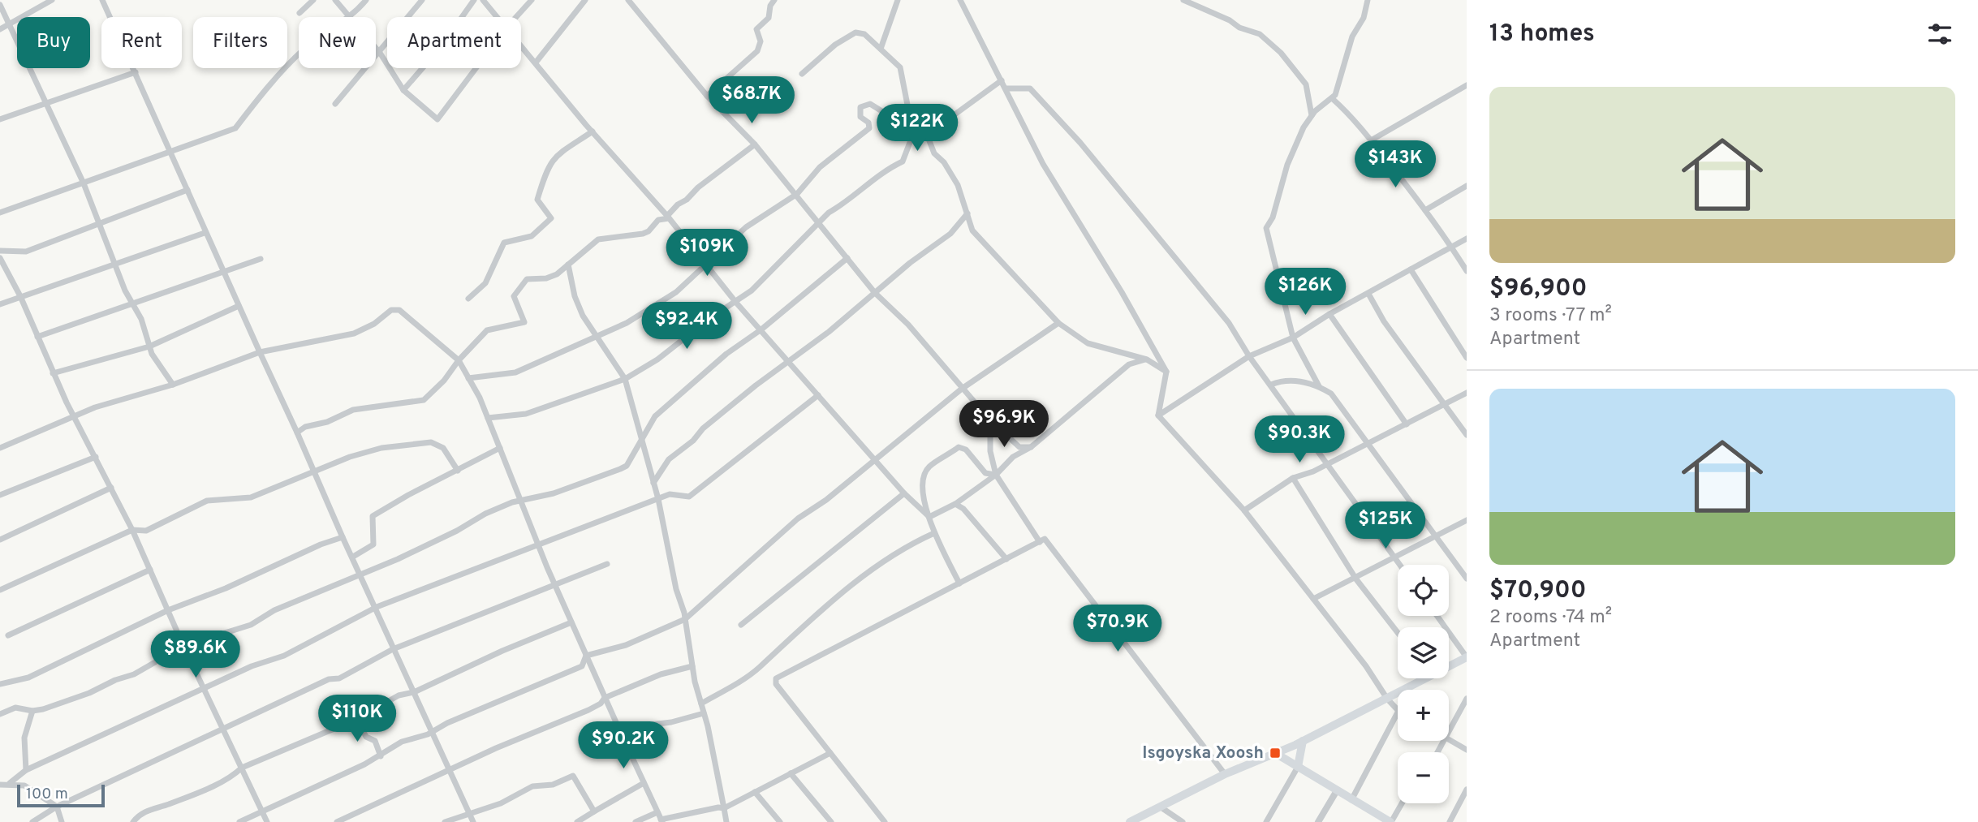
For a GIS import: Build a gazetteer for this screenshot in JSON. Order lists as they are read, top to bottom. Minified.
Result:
{"places":{"transit":["Isgoyska Xoosh"]},"scale_bar":"100 m","page":{"heading":"13 homes","chip":["Buy","Rent","Filters","New","Apartment"],"list":[{"name":"$96,900","note":"3 rooms · 77 m² · Apartment"},{"name":"$70,900","note":"2 rooms · 74 m² · Apartment"}],"price":["$68.7K","$122K","$143K","$109K","$126K","$92.4K","$96.9K","$90.3K","$125K","$70.9K","$89.6K","$110K","$90.2K"],"map_buttons":["+","−"],"scale":"100 m"}}
